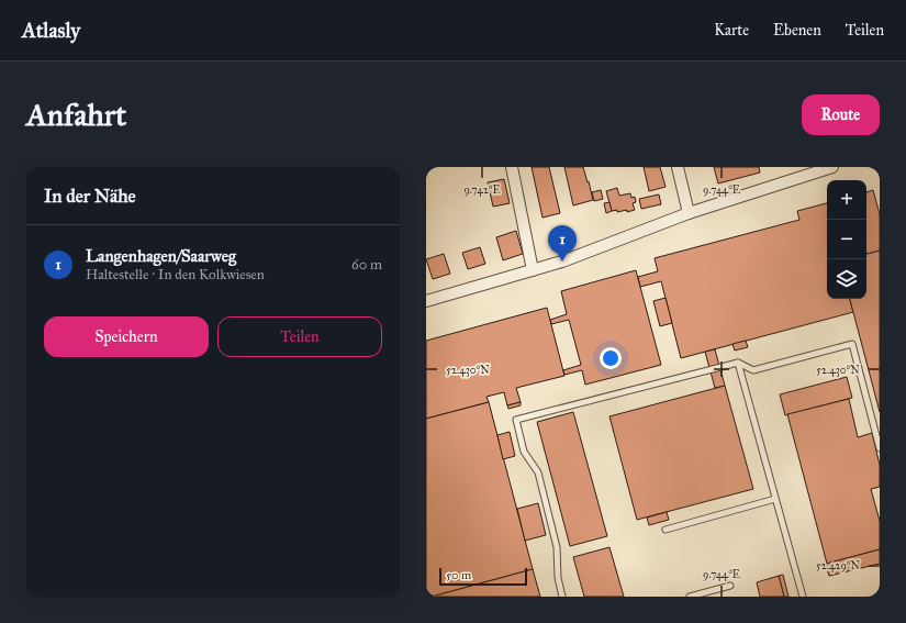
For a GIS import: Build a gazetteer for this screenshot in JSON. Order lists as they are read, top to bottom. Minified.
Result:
{"scale_bar":"50 m","page":{"header":"Atlasly","nav":["Karte","Ebenen","Teilen"],"buttons":["Route",["Speichern","Teilen"]],"title":"Anfahrt","heading":"In der Nähe","map_buttons":["+","−"],"list":[{"mark":"1","name":"Langenhagen/Saarweg","note":"Haltestelle · In den Kolkwiesen","value":"60 m"}],"pins":"1","scale":"50 m"},"coordinates":["9.742°E","9.744°E","52.430°N","52.429°N"]}
